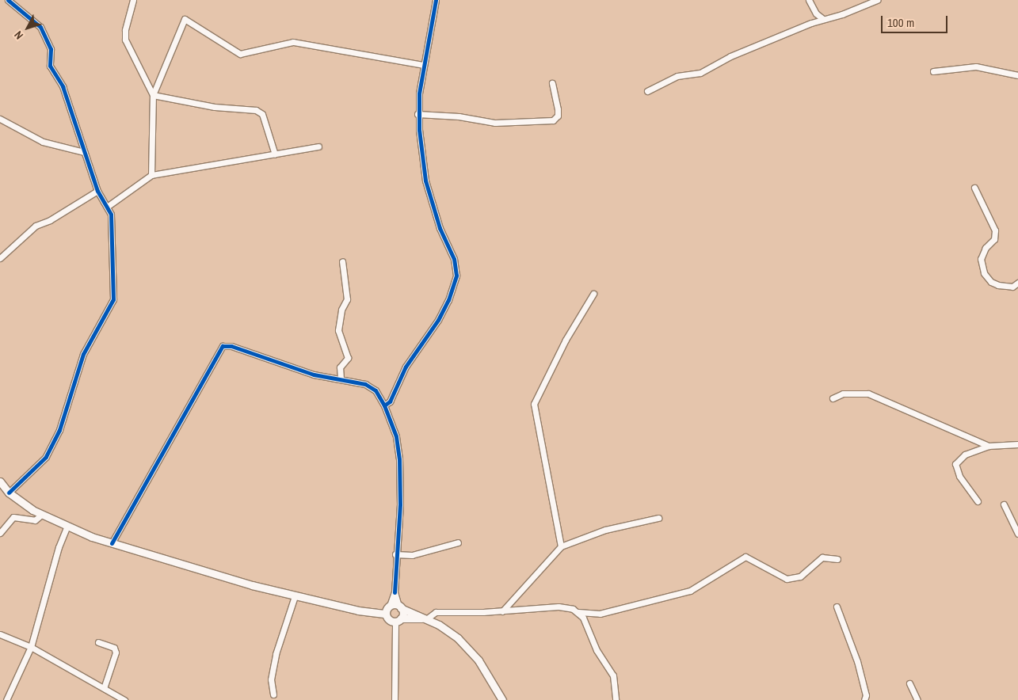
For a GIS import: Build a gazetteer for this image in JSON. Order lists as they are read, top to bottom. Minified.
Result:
{"scale_bar":"100 m","north":"bottom left"}
